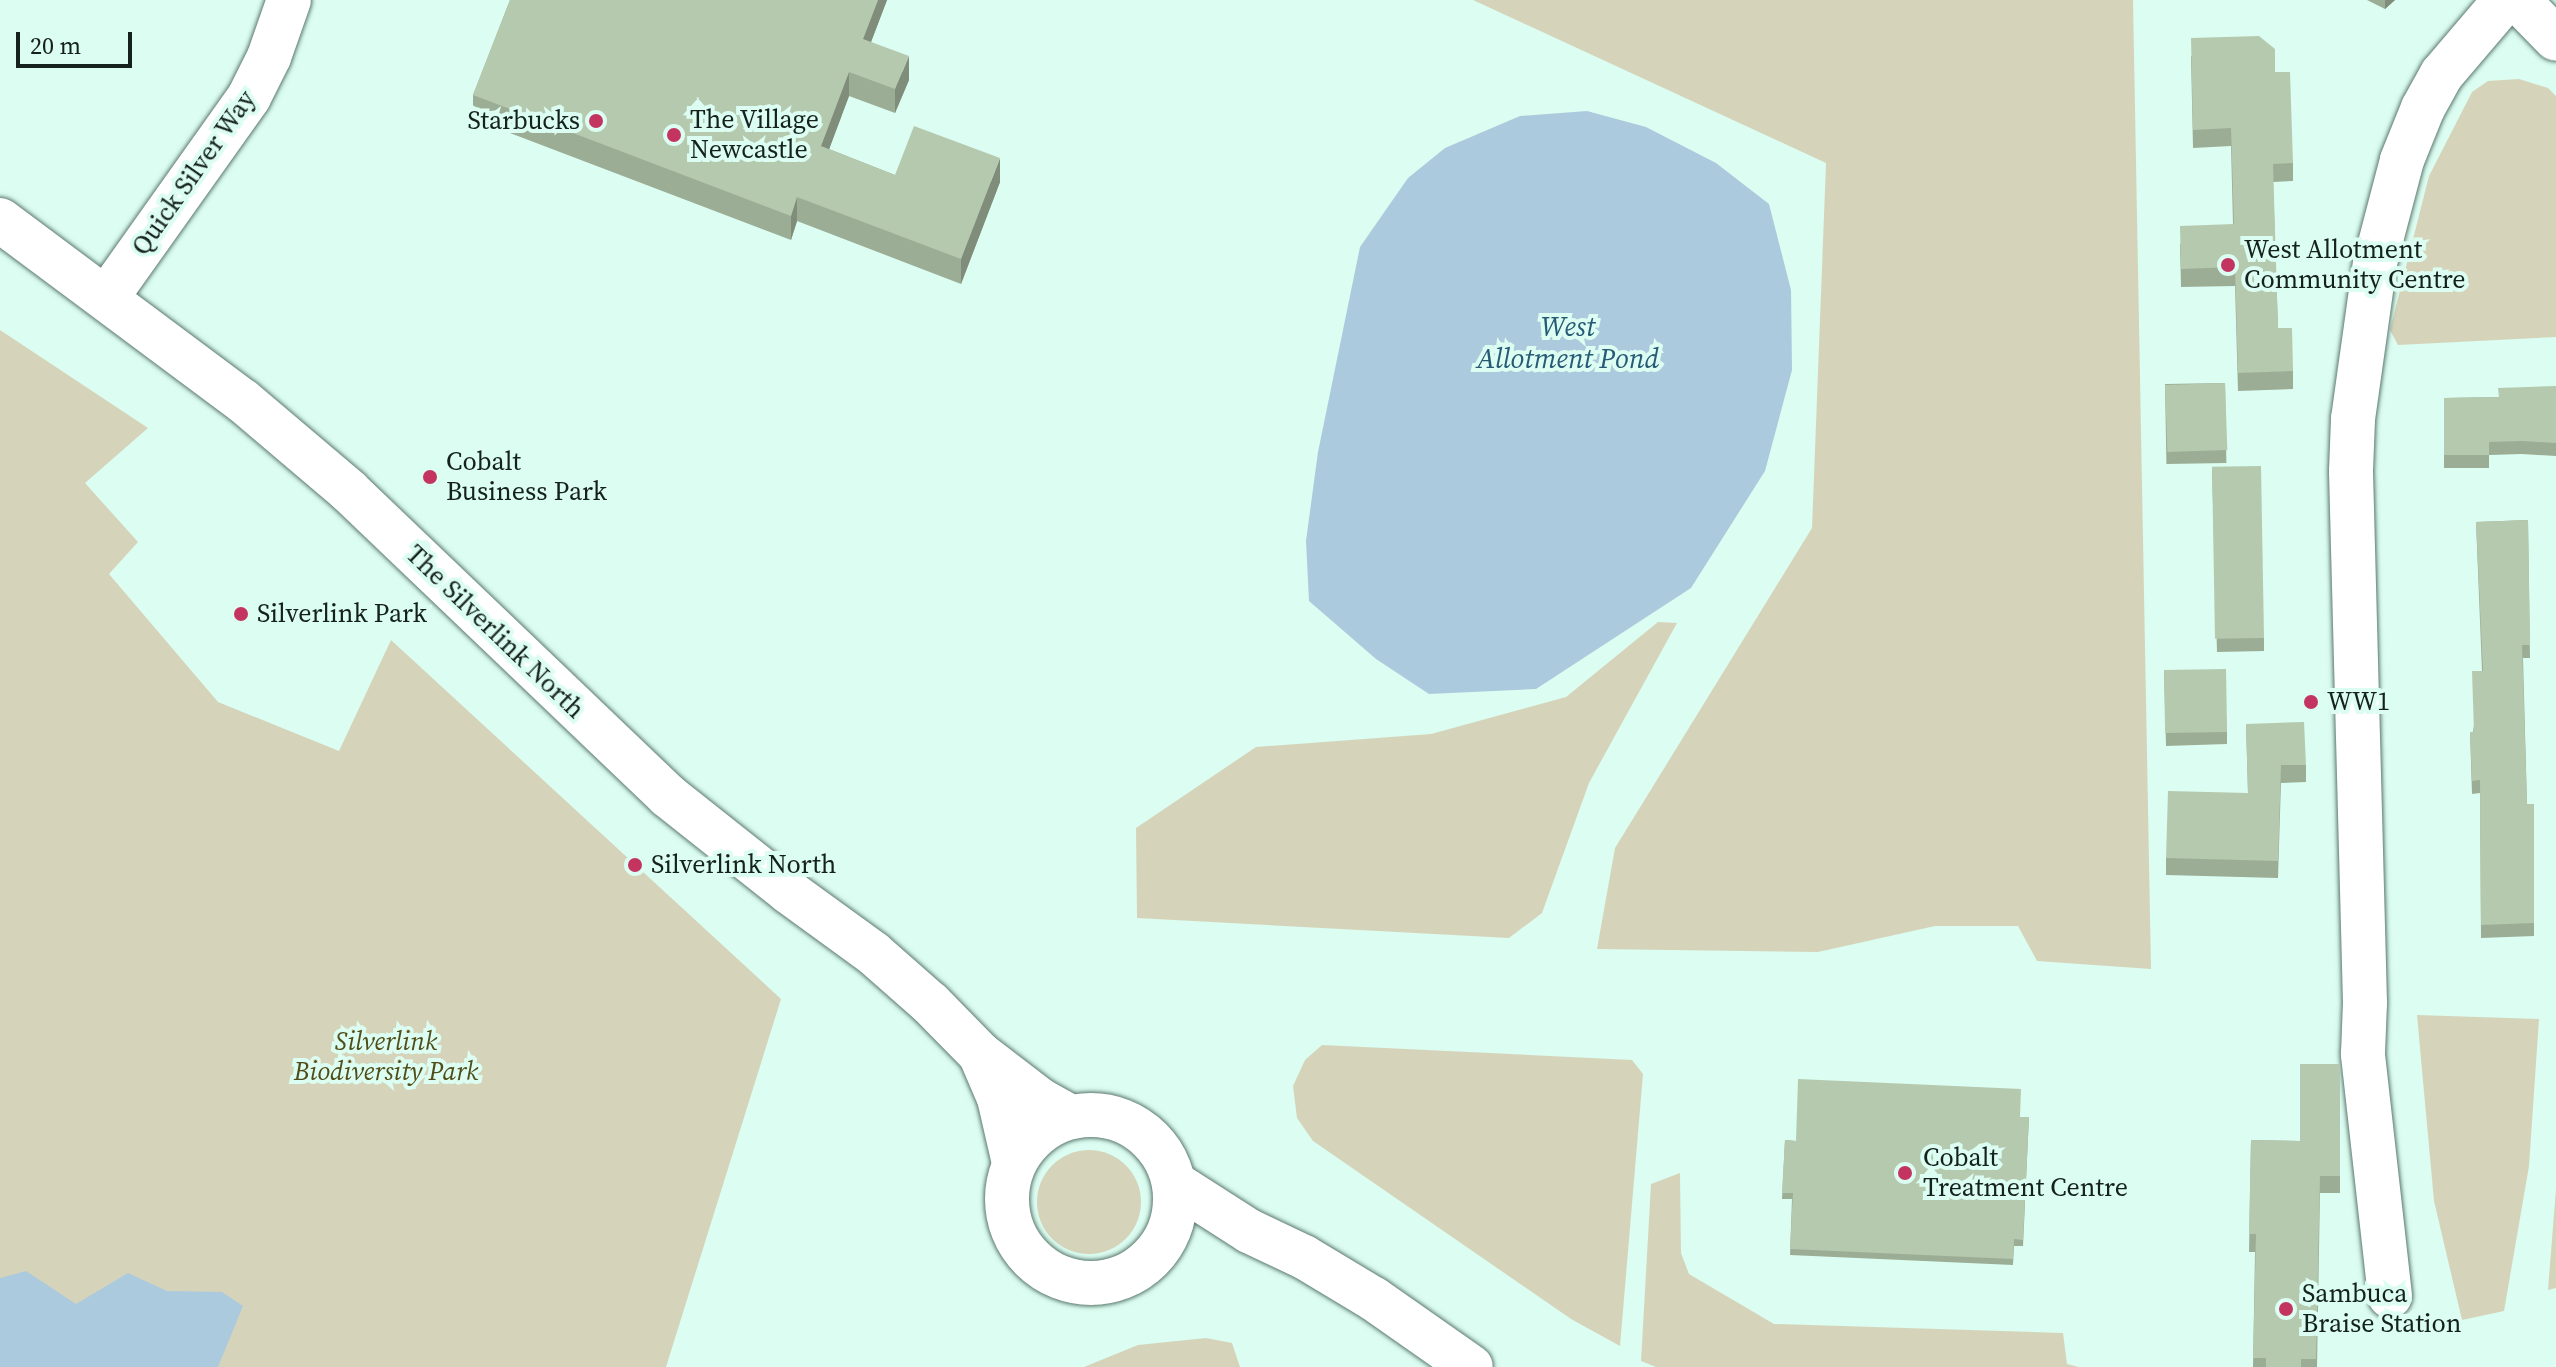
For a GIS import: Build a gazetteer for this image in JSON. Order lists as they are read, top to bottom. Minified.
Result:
{"streets":{"street":["Quick Silver Way","The Silverlink North"]},"crossings":[["Quick Silver Way","The Silverlink North"]],"water":["West Allotment Pond"],"parks":["Silverlink Biodiversity Park"],"places":["Starbucks","The Village Newcastle","West Allotment Community Centre","Cobalt Business Park","Silverlink Park","WW1","Silverlink North","Cobalt Treatment Centre","Sambuca Braise Station"],"scale_bar":"20 m"}
